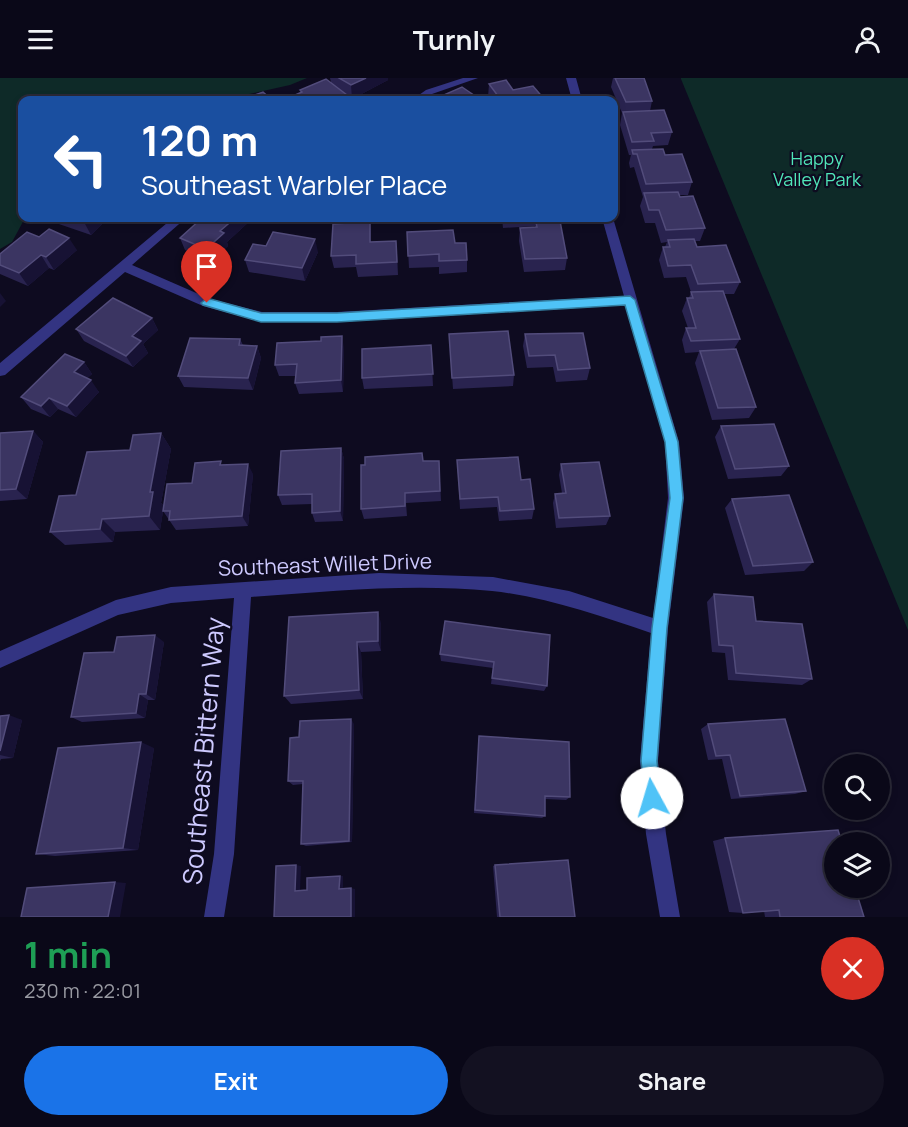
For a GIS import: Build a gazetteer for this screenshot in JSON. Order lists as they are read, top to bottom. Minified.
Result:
{"streets":{"street":["Southeast Willet Drive","Southeast Bittern Way"]},"crossings":[["Southeast Willet Drive","Southeast Bittern Way"]],"parks":["Happy Valley Park"],"page":{"header":"Turnly","turn":["120 m","Southeast Warbler Place"],"heading":["1 min","230 m · 22:01"],"buttons":["Exit","Share"]}}
